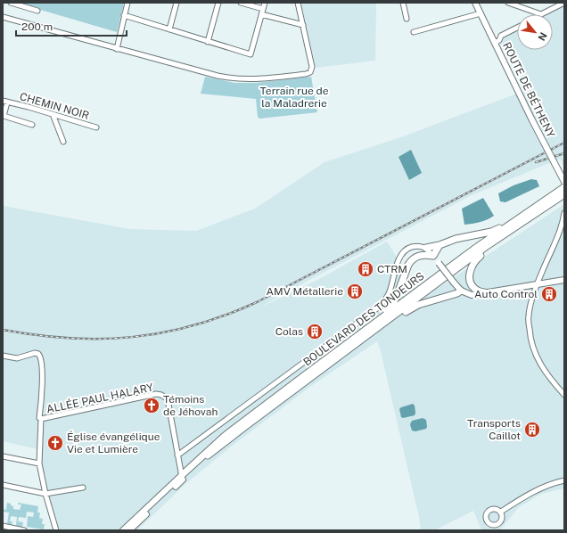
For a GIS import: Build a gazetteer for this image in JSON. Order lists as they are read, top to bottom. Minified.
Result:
{"streets":{"highway":["BOULEVARD DES TONDEURS"],"main road":["ROUTE DE BÉTHENY"],"street":["CHEMIN NOIR","ALLÉE PAUL HALARY"]},"crossings":[["BOULEVARD DES TONDEURS","ALLÉE PAUL HALARY"]],"parks":["Terrain rue de la Maladrerie"],"places":{"building":["CTRM","AMV Métallerie","Auto Control","Colas","Transports Caillot"],"church":["Témoins de Jéhovah","Église évangélique Vie et Lumière"]},"scale_bar":"200 m","north":"bottom right"}
